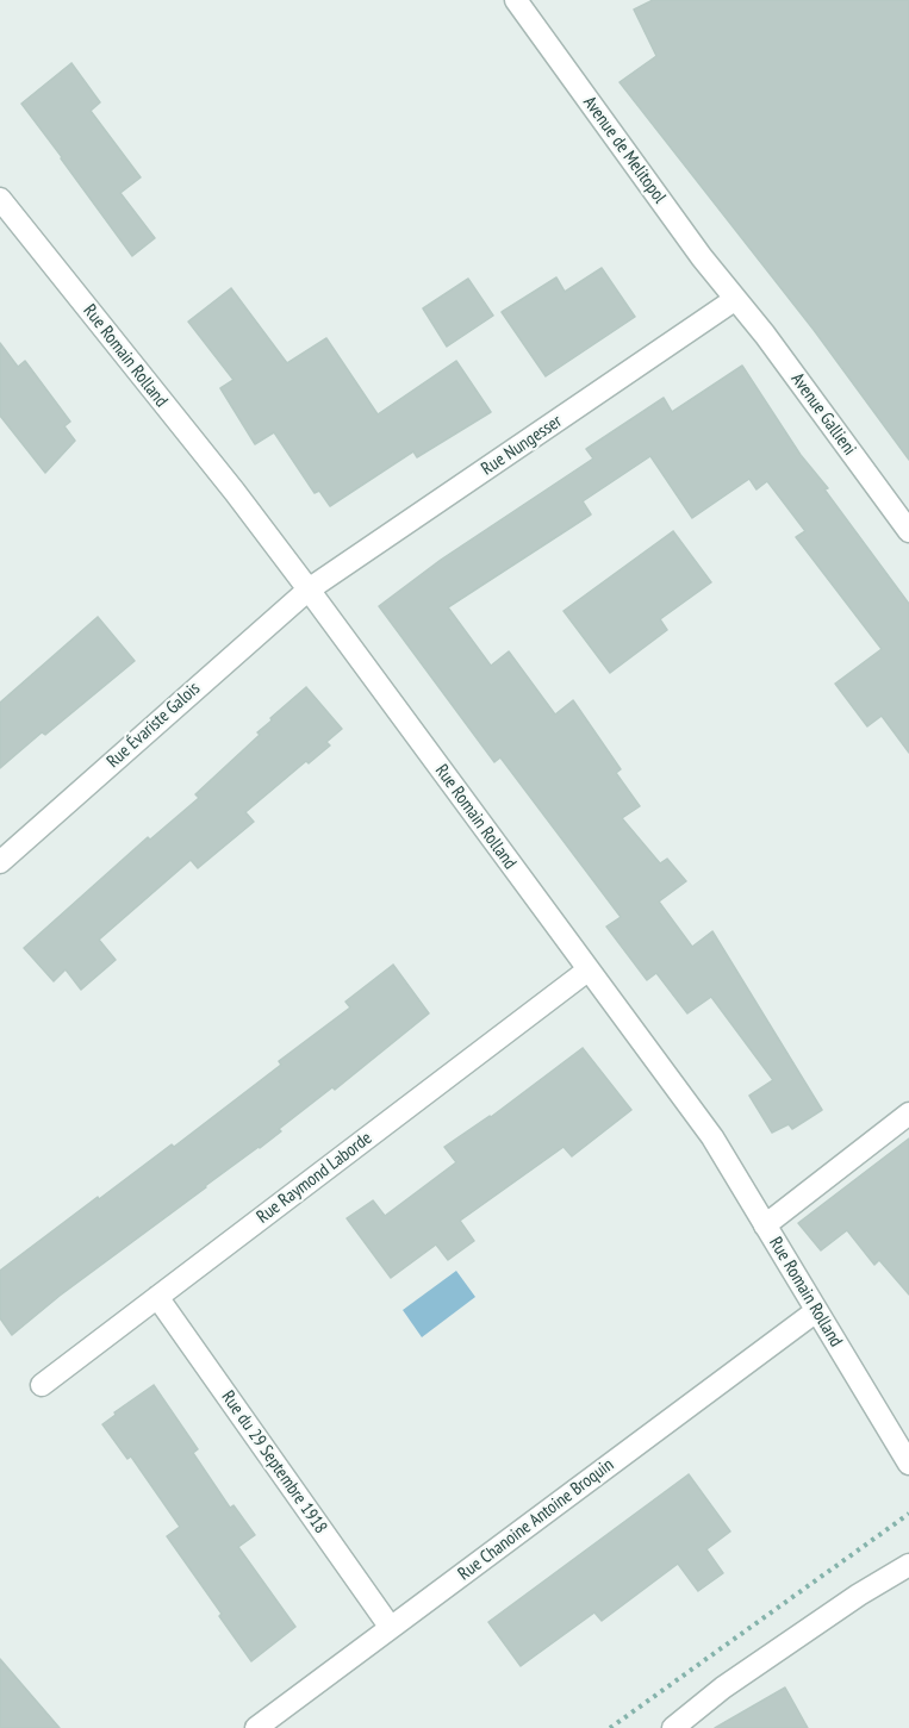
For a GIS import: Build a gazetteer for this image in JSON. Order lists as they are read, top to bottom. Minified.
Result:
{"streets":{"street":["Avenue de Melitopol","Rue Romain Rolland","Avenue Gallieni","Rue Nungesser","Rue Évariste Galois","Rue Raymond Laborde","Rue du 29 Septembre 1918","Rue Chanoine Antoine Broquin"]},"crossings":[["Avenue de Melitopol","Avenue Gallieni"],["Avenue de Melitopol","Rue Nungesser"],["Rue Romain Rolland","Rue Nungesser"],["Rue Romain Rolland","Rue Évariste Galois"],["Rue Romain Rolland","Rue Raymond Laborde"],["Rue Romain Rolland","Rue Chanoine Antoine Broquin"],["Avenue Gallieni","Rue Nungesser"],["Rue Nungesser","Rue Évariste Galois"],["Rue Raymond Laborde","Rue du 29 Septembre 1918"],["Rue du 29 Septembre 1918","Rue Chanoine Antoine Broquin"]]}
